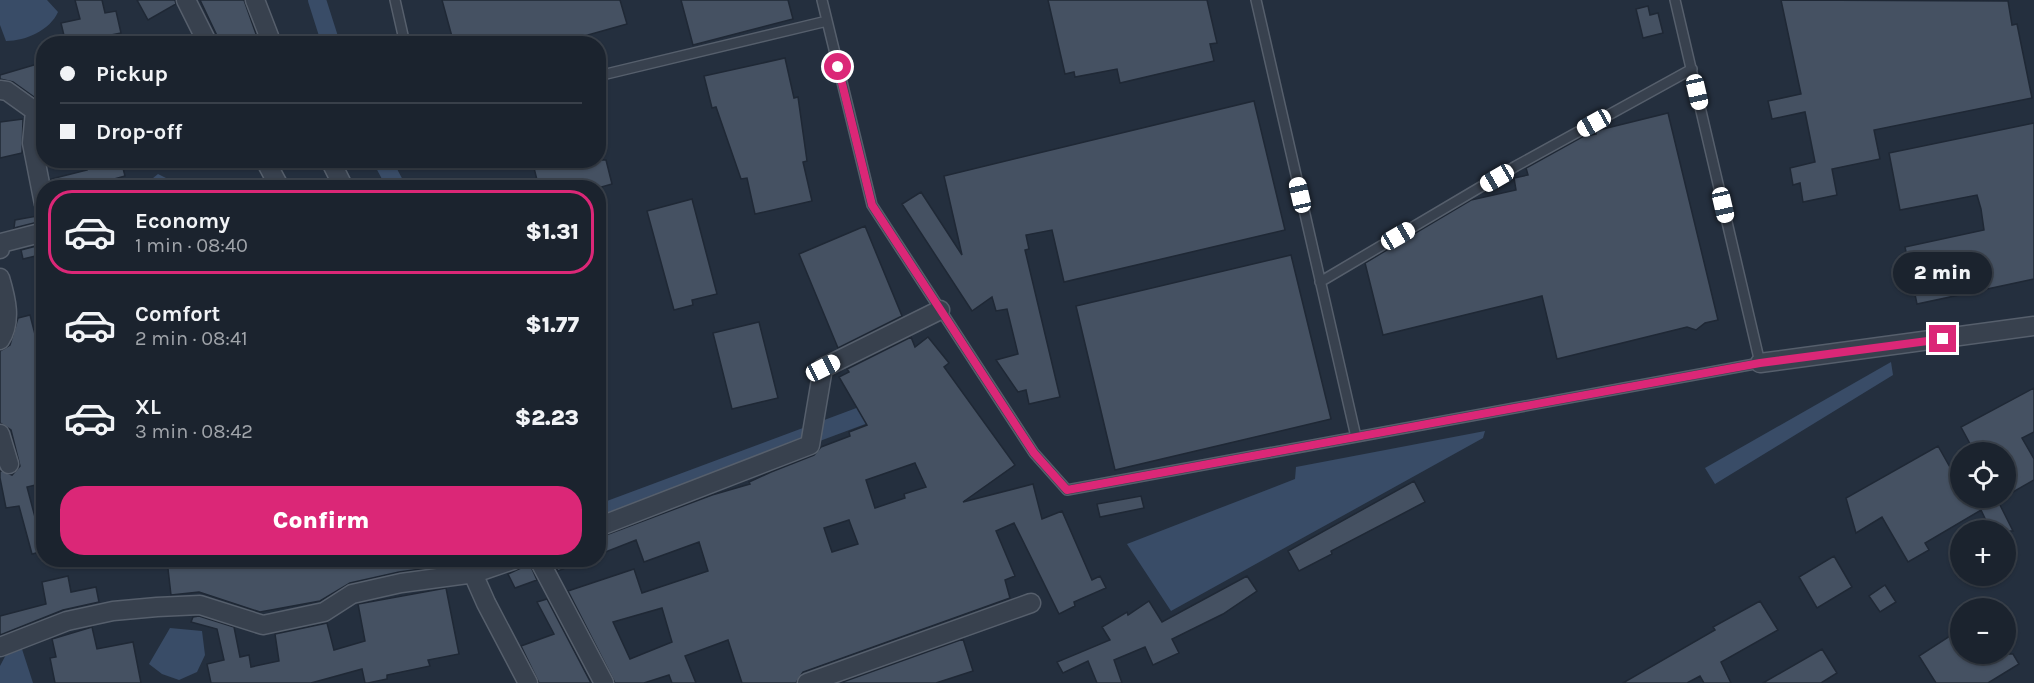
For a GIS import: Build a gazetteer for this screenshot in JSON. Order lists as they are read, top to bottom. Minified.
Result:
{"page":{"banner":["Pickup","Drop-off"],"list":[{"name":"Economy","note":"1 min · 08:40","value":"$1.31"},{"name":"Comfort","note":"2 min · 08:41","value":"$1.77"},{"name":"XL","note":"3 min · 08:42","value":"$2.23"}],"bubble":"2 min","map_buttons":["+","−"],"buttons":"Confirm"}}
